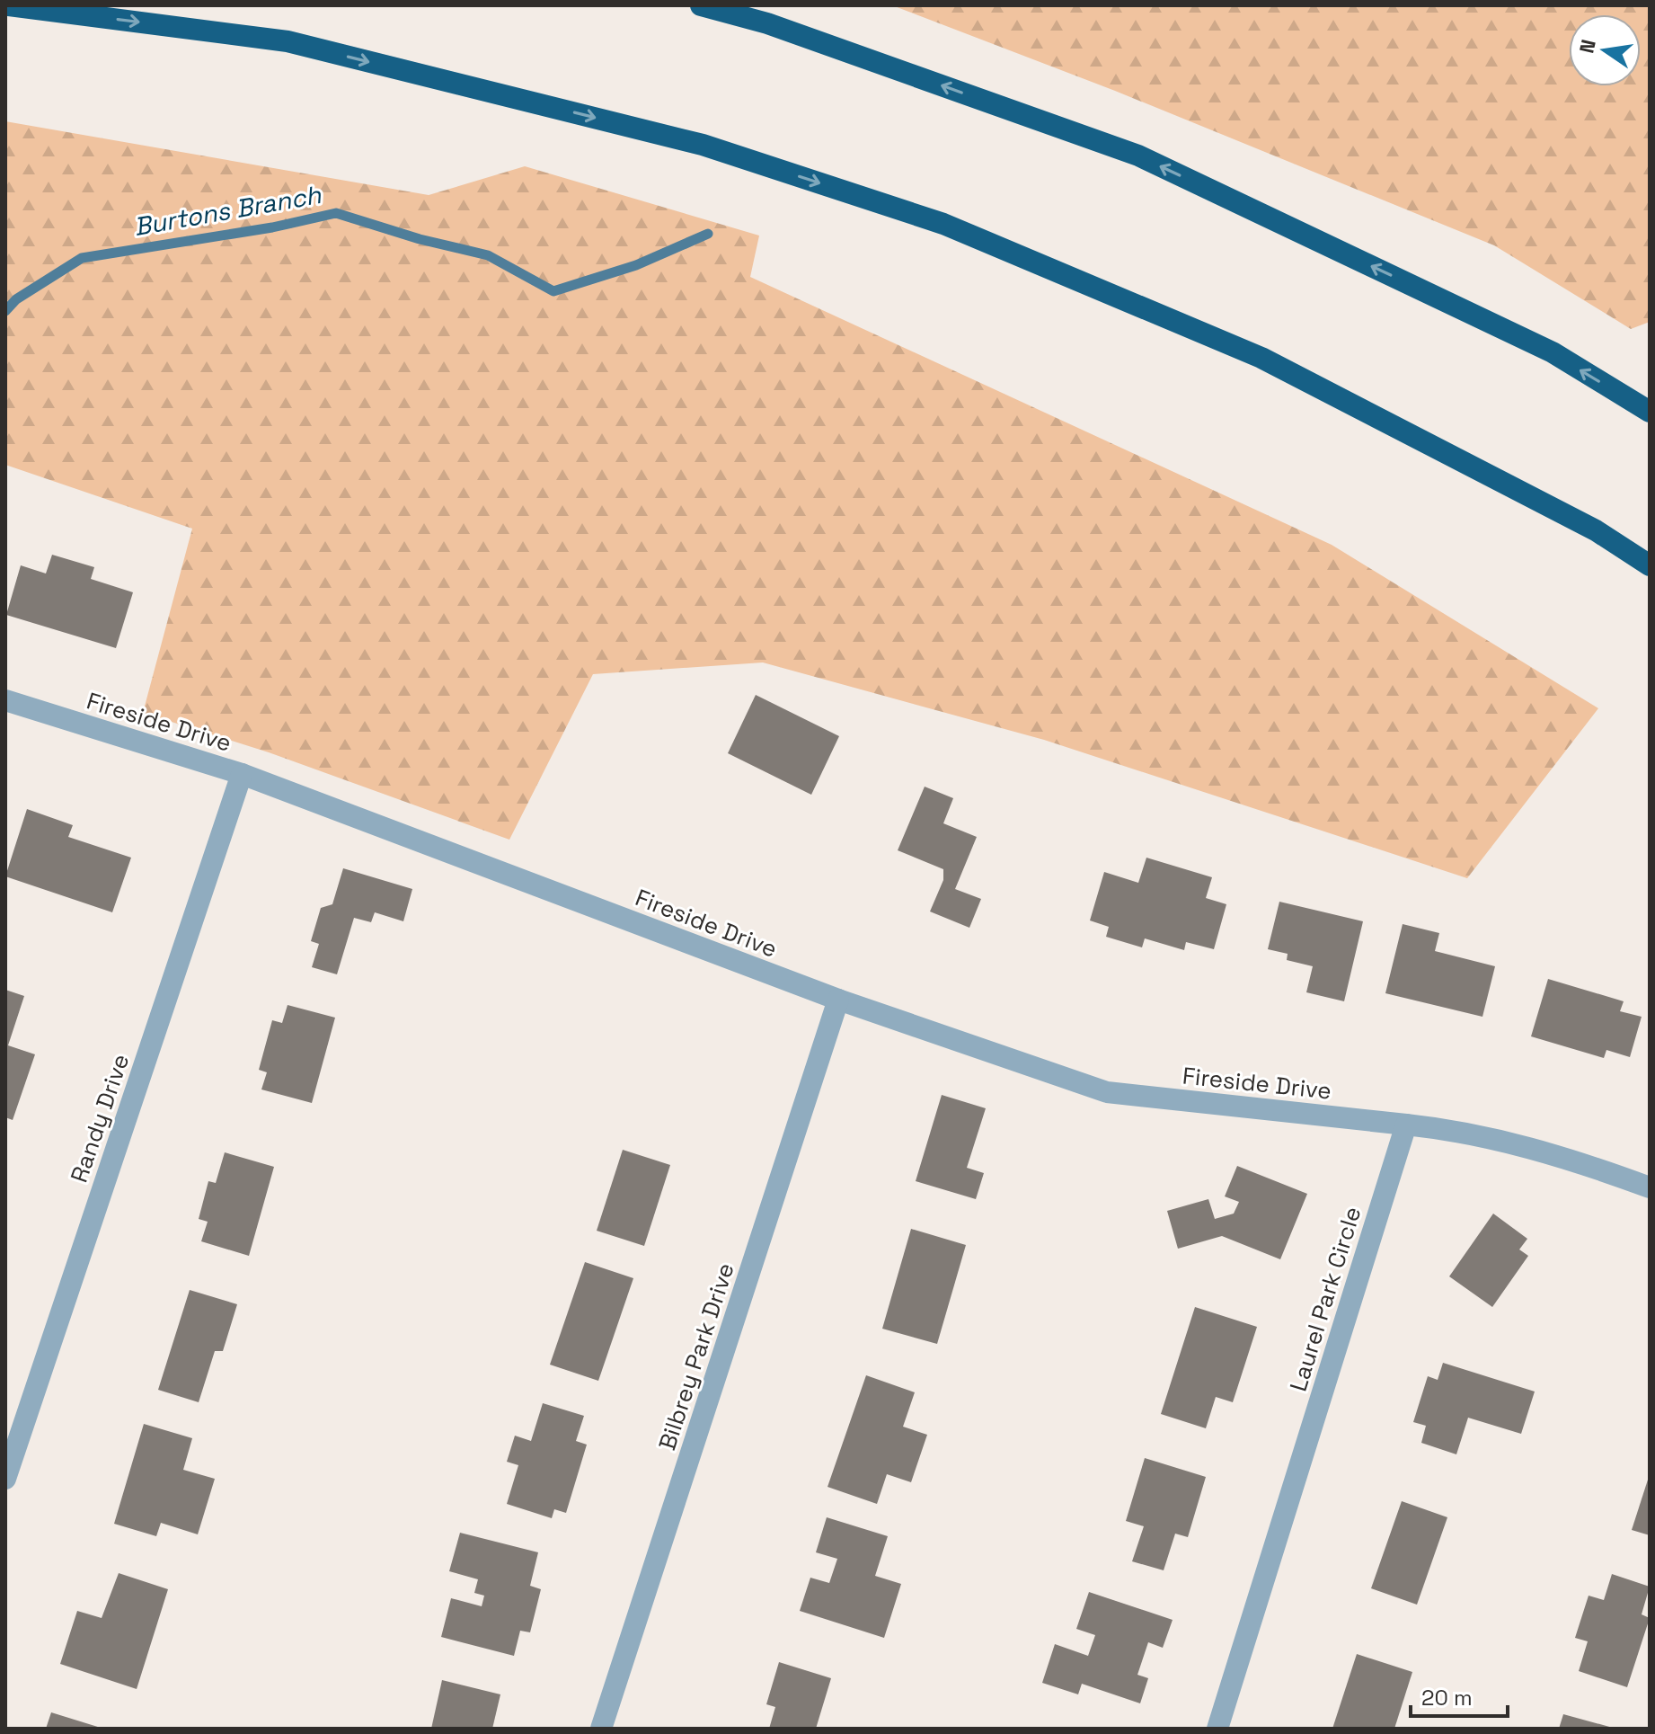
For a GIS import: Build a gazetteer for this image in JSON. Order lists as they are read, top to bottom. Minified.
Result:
{"streets":{"street":["Fireside Drive","Randy Drive","Laurel Park Circle","Bilbrey Park Drive"]},"crossings":[["Fireside Drive","Randy Drive"],["Fireside Drive","Laurel Park Circle"],["Fireside Drive","Bilbrey Park Drive"]],"water":["Burtons Branch"],"scale_bar":"20 m","north":"left"}
